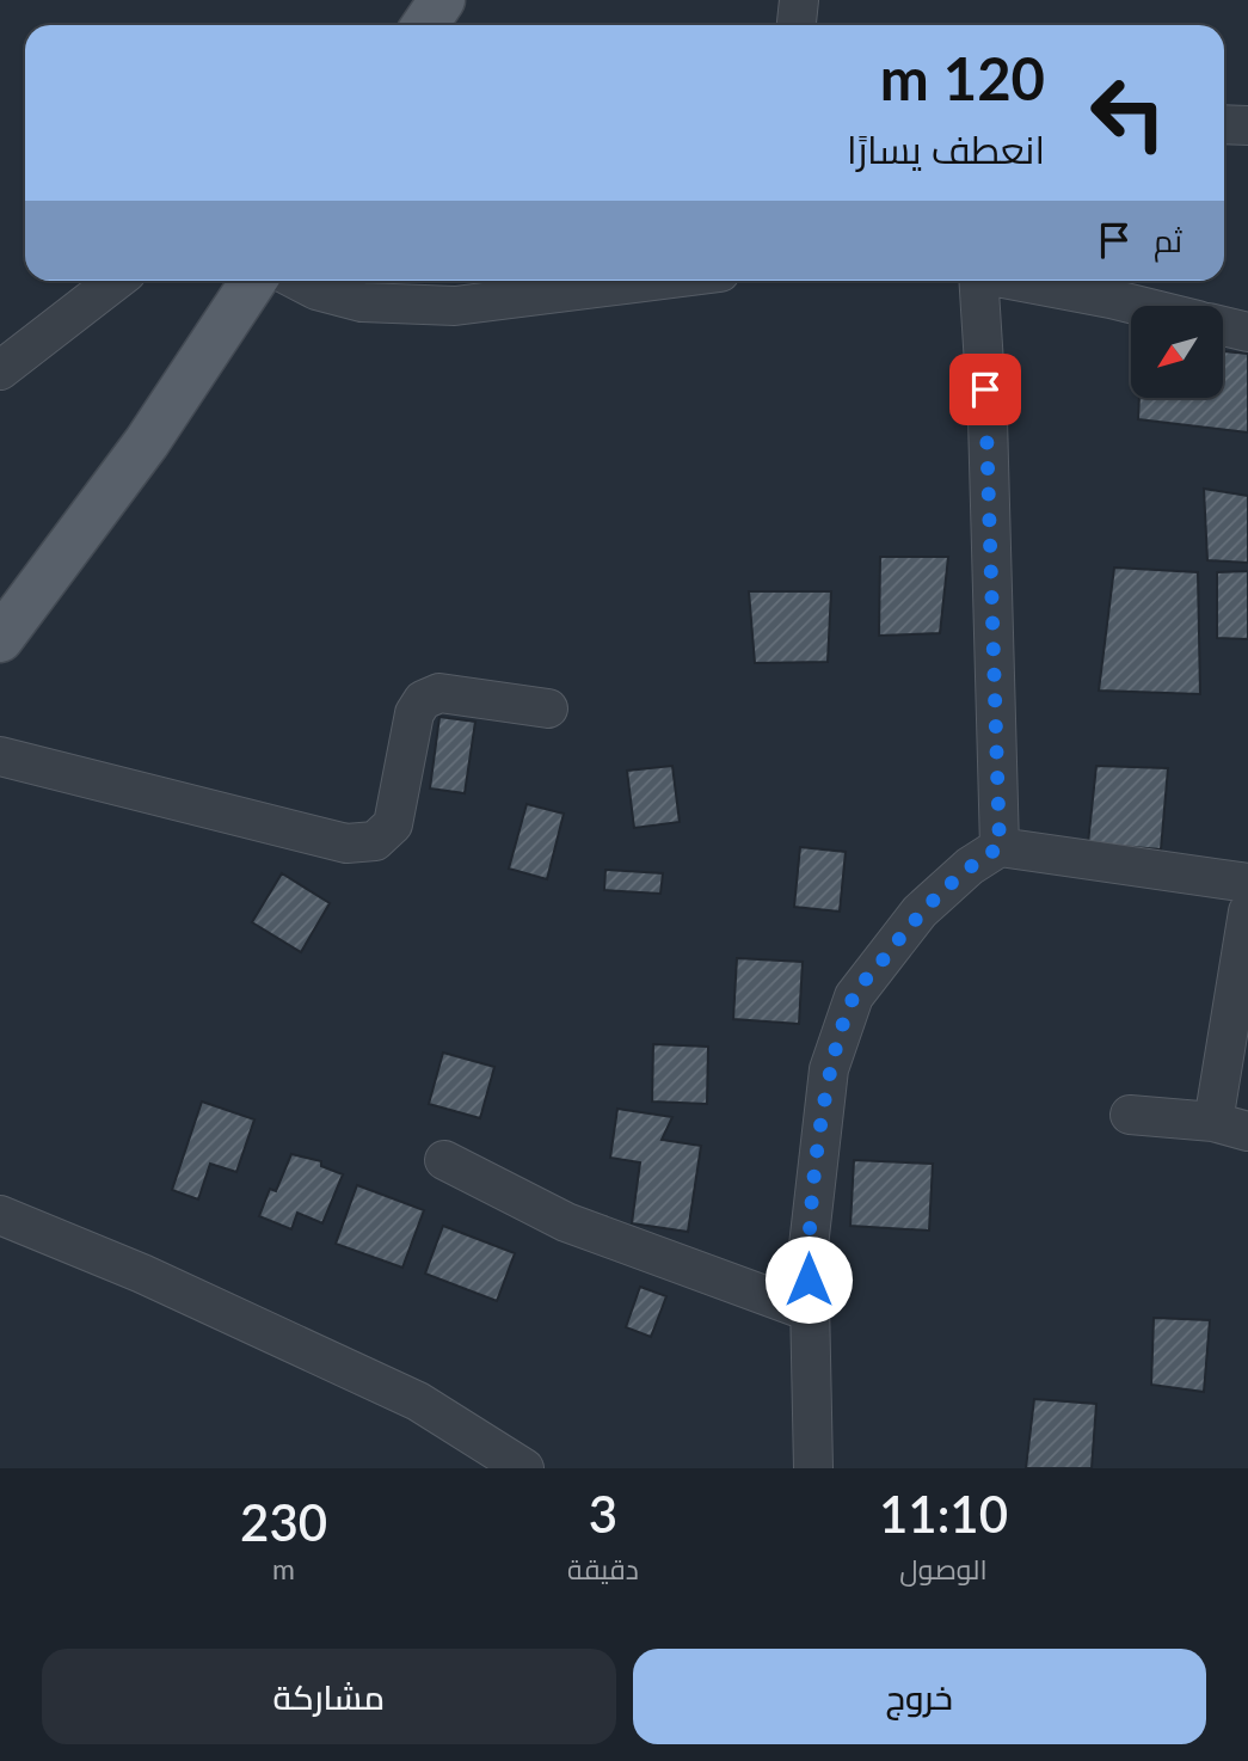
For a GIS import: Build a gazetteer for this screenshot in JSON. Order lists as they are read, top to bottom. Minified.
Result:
{"north":"bottom left","page":{"turn":["120 m","انعطف يسارًا"],"then":"ثم","eta":["11:10","الوصول","3","دقيقة","230","m"],"buttons":["خروج","مشاركة"]}}
